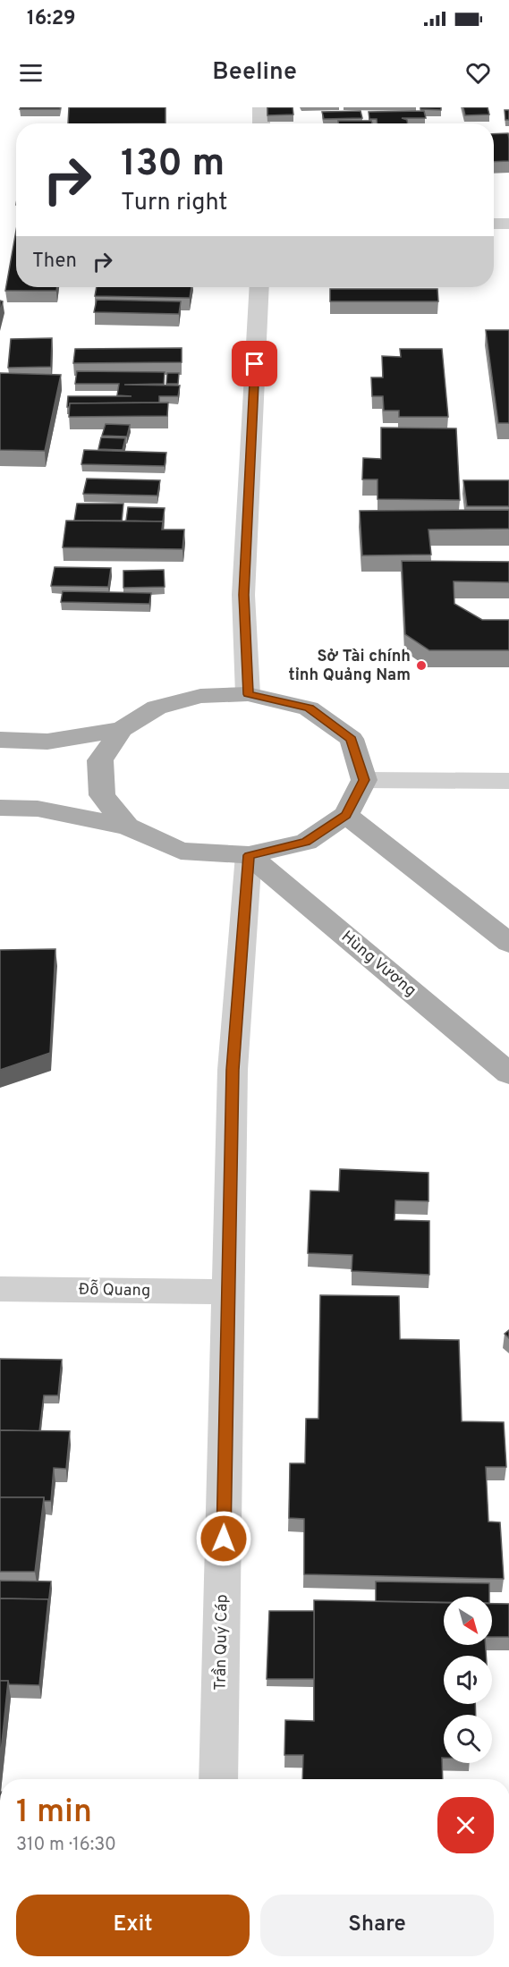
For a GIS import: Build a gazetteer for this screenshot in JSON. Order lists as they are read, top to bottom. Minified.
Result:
{"streets":{"main road":["Hùng Vương"],"street":["Đỗ Quang","Trần Quý Cáp"]},"crossings":[["Hùng Vương","Trần Quý Cáp"],["Đỗ Quang","Trần Quý Cáp"]],"places":["Sở Tài chính tỉnh Quảng Nam"],"north":"bottom right","page":{"status":"16:29","header":"Beeline","turn":["130 m","Turn right"],"then":"Then","heading":["1 min","310 m · 16:30"],"buttons":["Exit","Share"]}}
